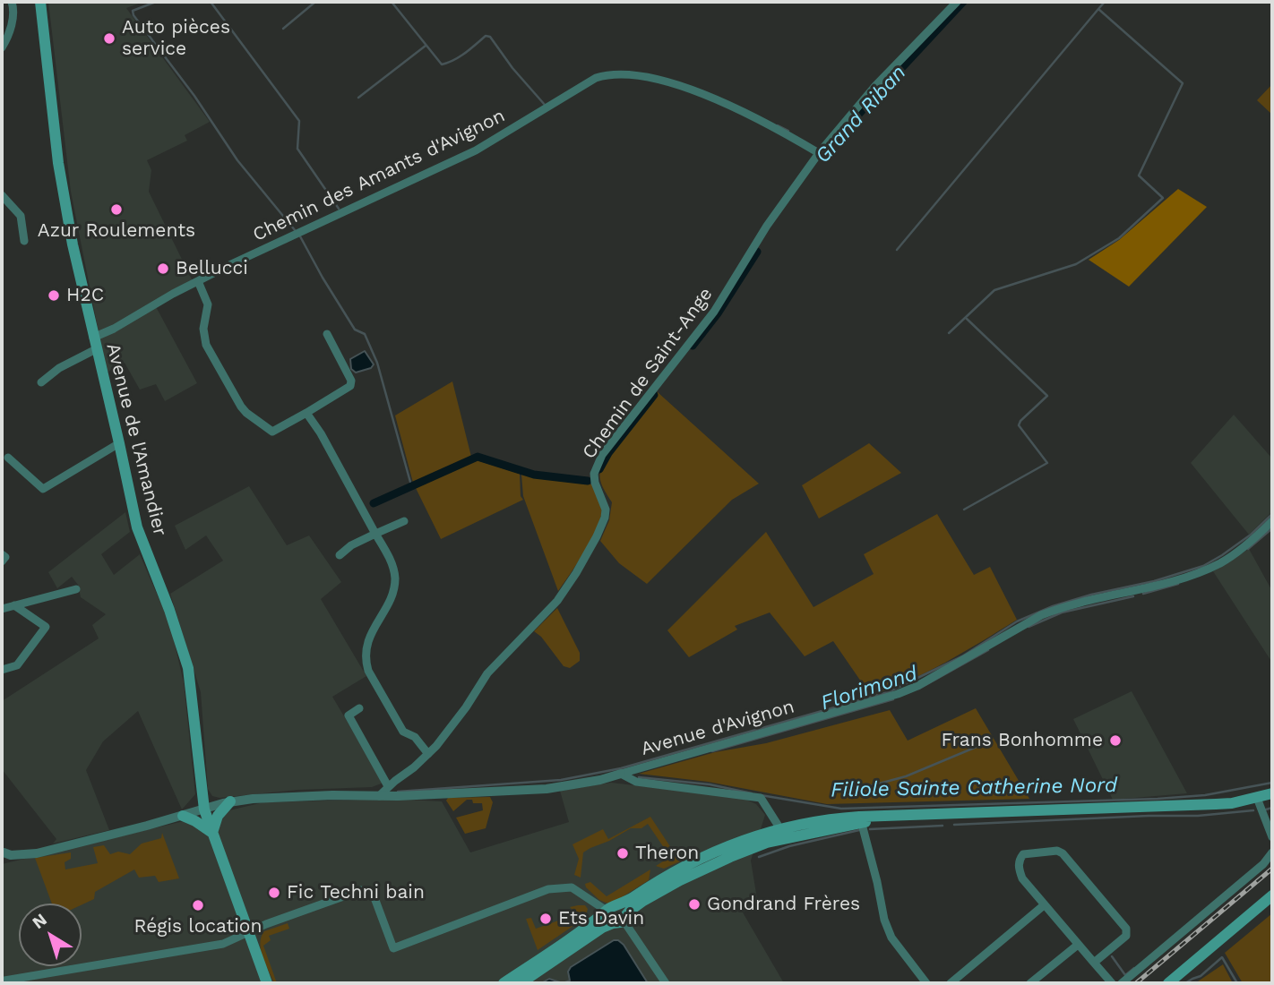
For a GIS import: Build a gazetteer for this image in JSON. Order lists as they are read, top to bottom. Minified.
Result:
{"streets":{"main road":["Avenue de l'Amandier"],"street":["Chemin des Amants d'Avignon","Chemin de Saint-Ange","Avenue d'Avignon"]},"crossings":[["Chemin des Amants d'Avignon","Chemin de Saint-Ange"],["Chemin des Amants d'Avignon","Avenue de l'Amandier"],["Chemin de Saint-Ange","Avenue d'Avignon"],["Avenue de l'Amandier","Avenue d'Avignon"]],"water":["Grand Riban","Florimond","Filiole Sainte Catherine Nord"],"places":["Auto pièces service","Azur Roulements","Bellucci","H2C","Frans Bonhomme","Theron","Fic Techni bain","Gondrand Frères","Régis location","Ets Davin"],"north":"top left"}
